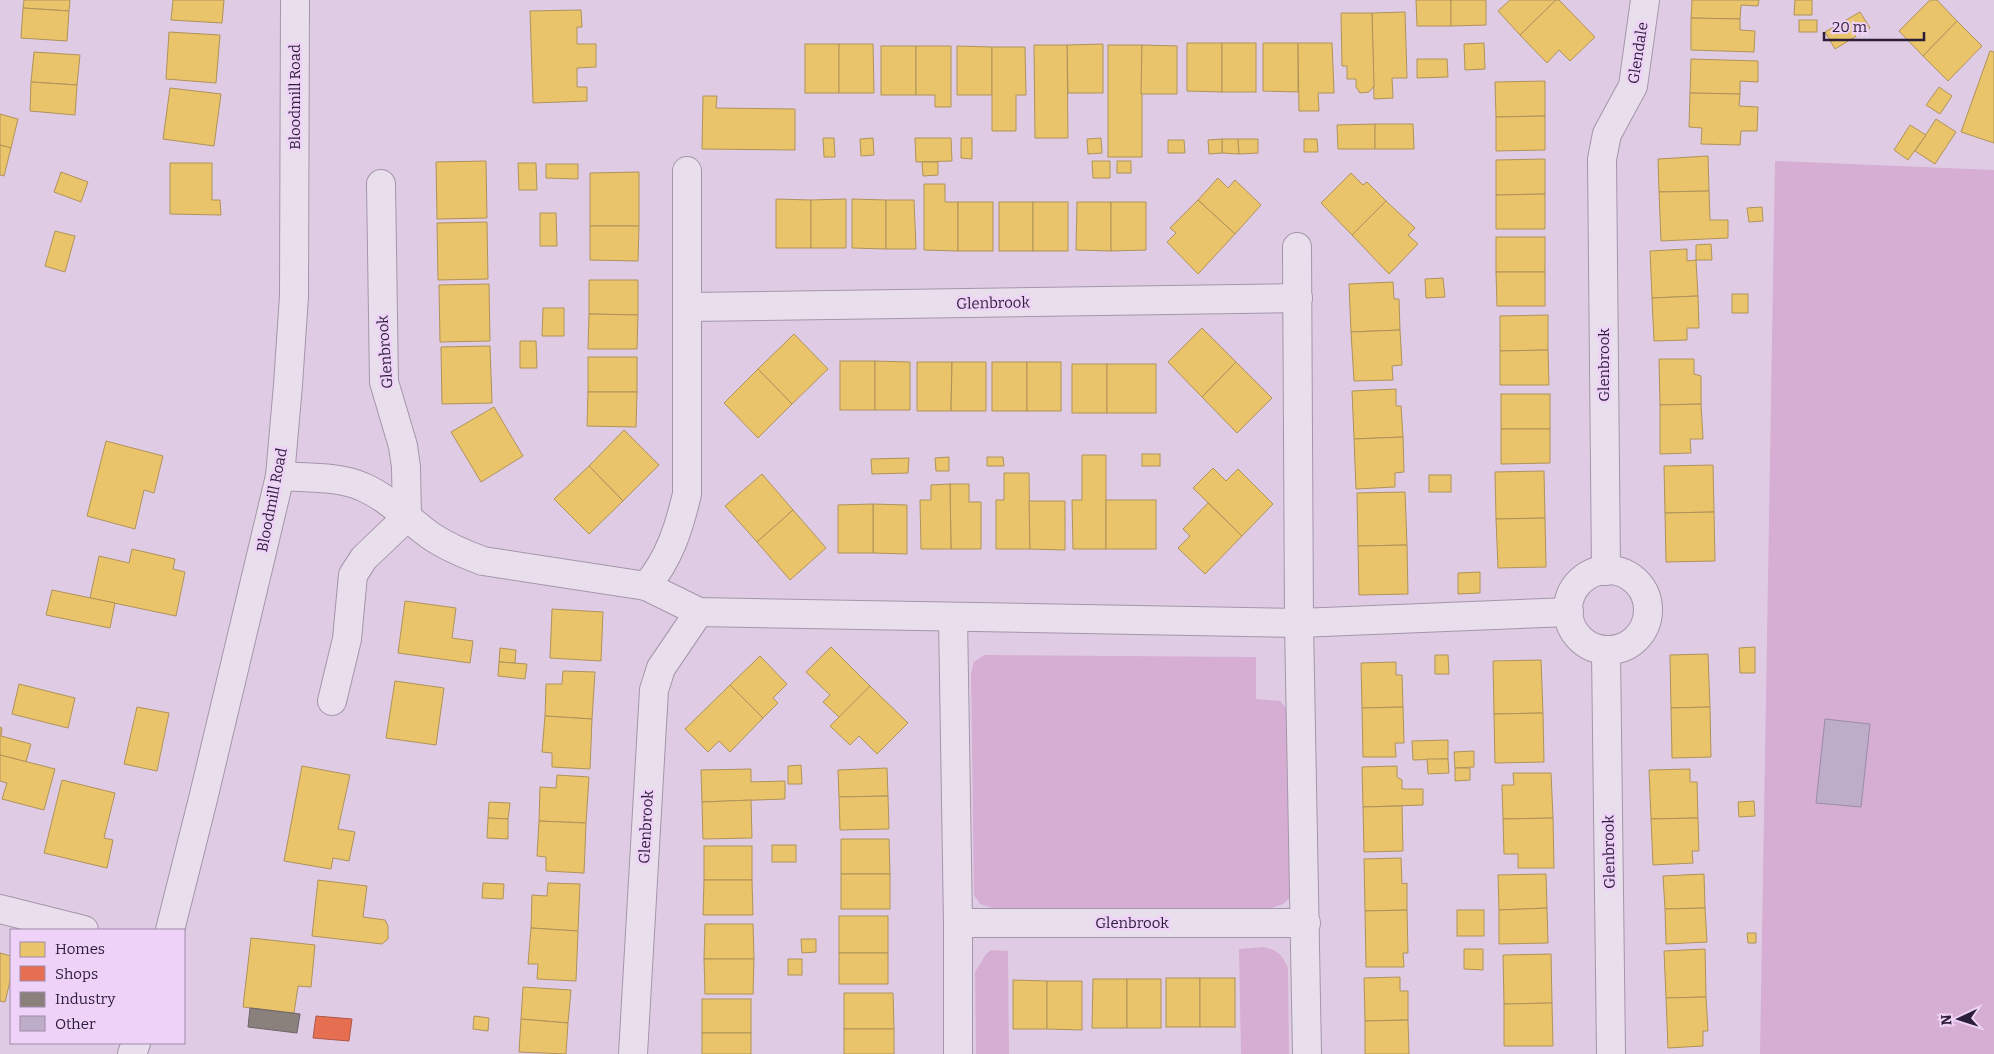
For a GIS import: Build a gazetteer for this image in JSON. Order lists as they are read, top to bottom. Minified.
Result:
{"streets":{"street":["Glendale","Bloodmill Road","Glenbrook"]},"crossings":[["Glendale","Glenbrook"]],"legend":["Homes","Shops","Industry","Other"],"scale_bar":"20 m","north":"left"}
